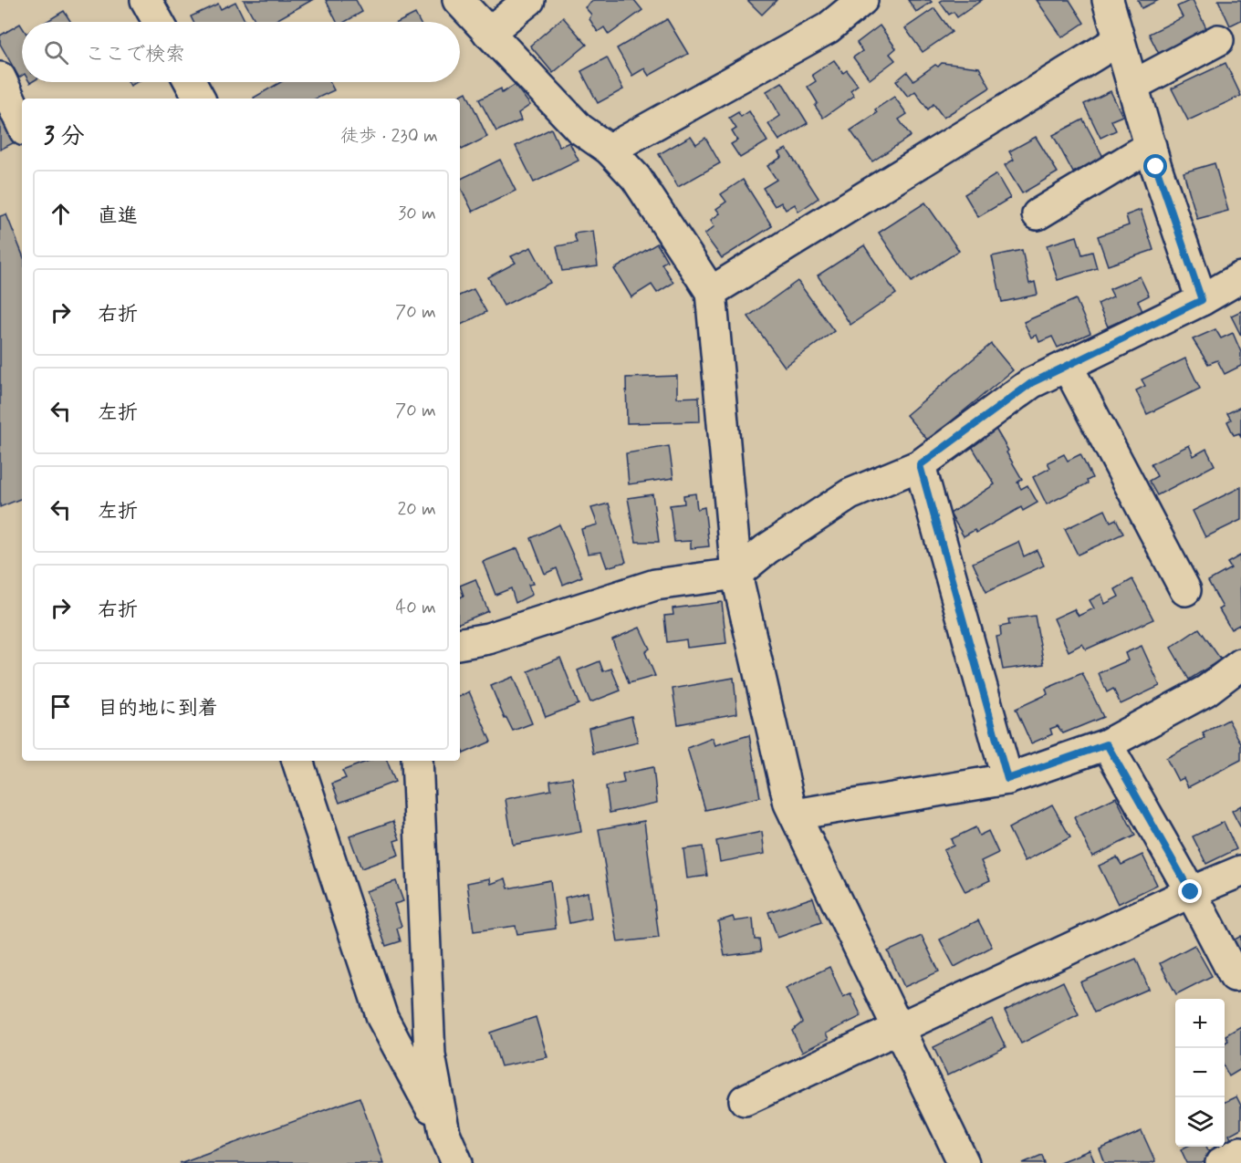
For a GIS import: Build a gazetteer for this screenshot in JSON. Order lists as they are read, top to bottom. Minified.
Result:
{"page":{"search":"ここで検索","heading":["3 分","徒歩 · 230 m"],"list":[["直進","30 m"],["右折","70 m"],["左折","70 m"],["左折","20 m"],["右折","40 m"],"目的地に到着"],"map_buttons":["+","−"]}}
